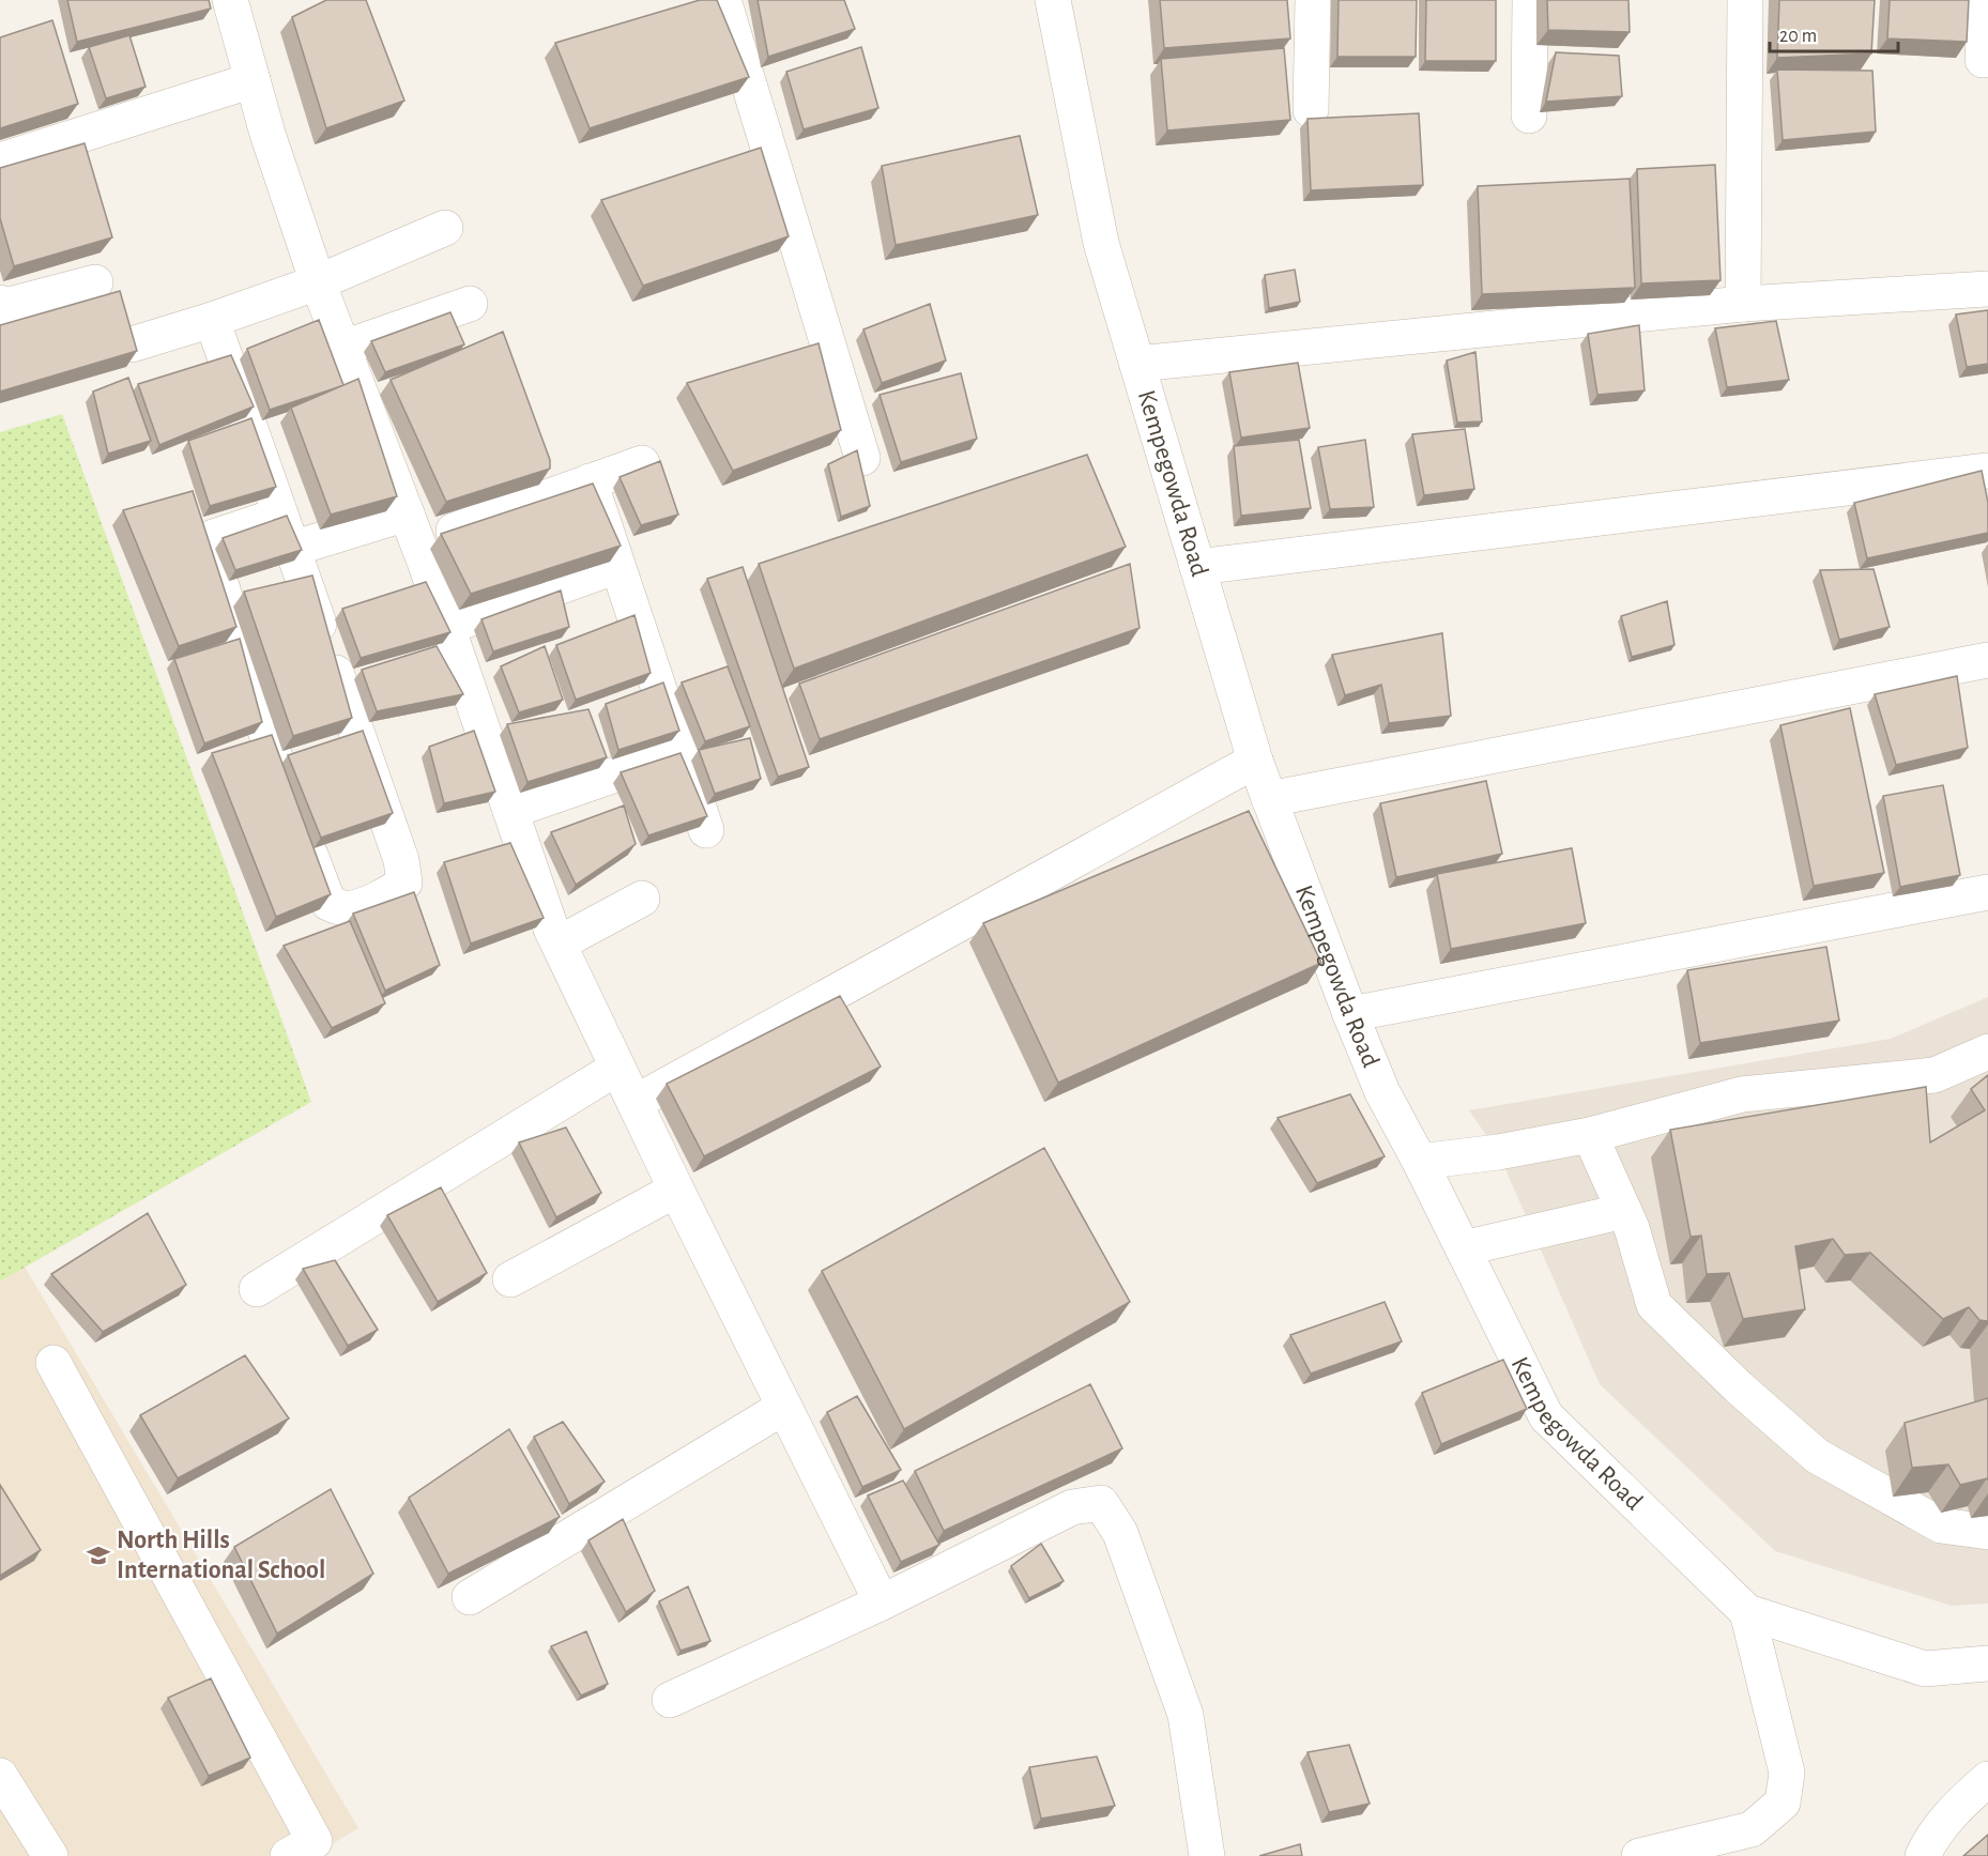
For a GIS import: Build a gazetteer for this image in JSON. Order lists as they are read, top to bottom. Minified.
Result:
{"streets":{"street":["Kempegowda Road"]},"places":{"school or university":["North Hills International School"]},"scale_bar":"20 m"}
